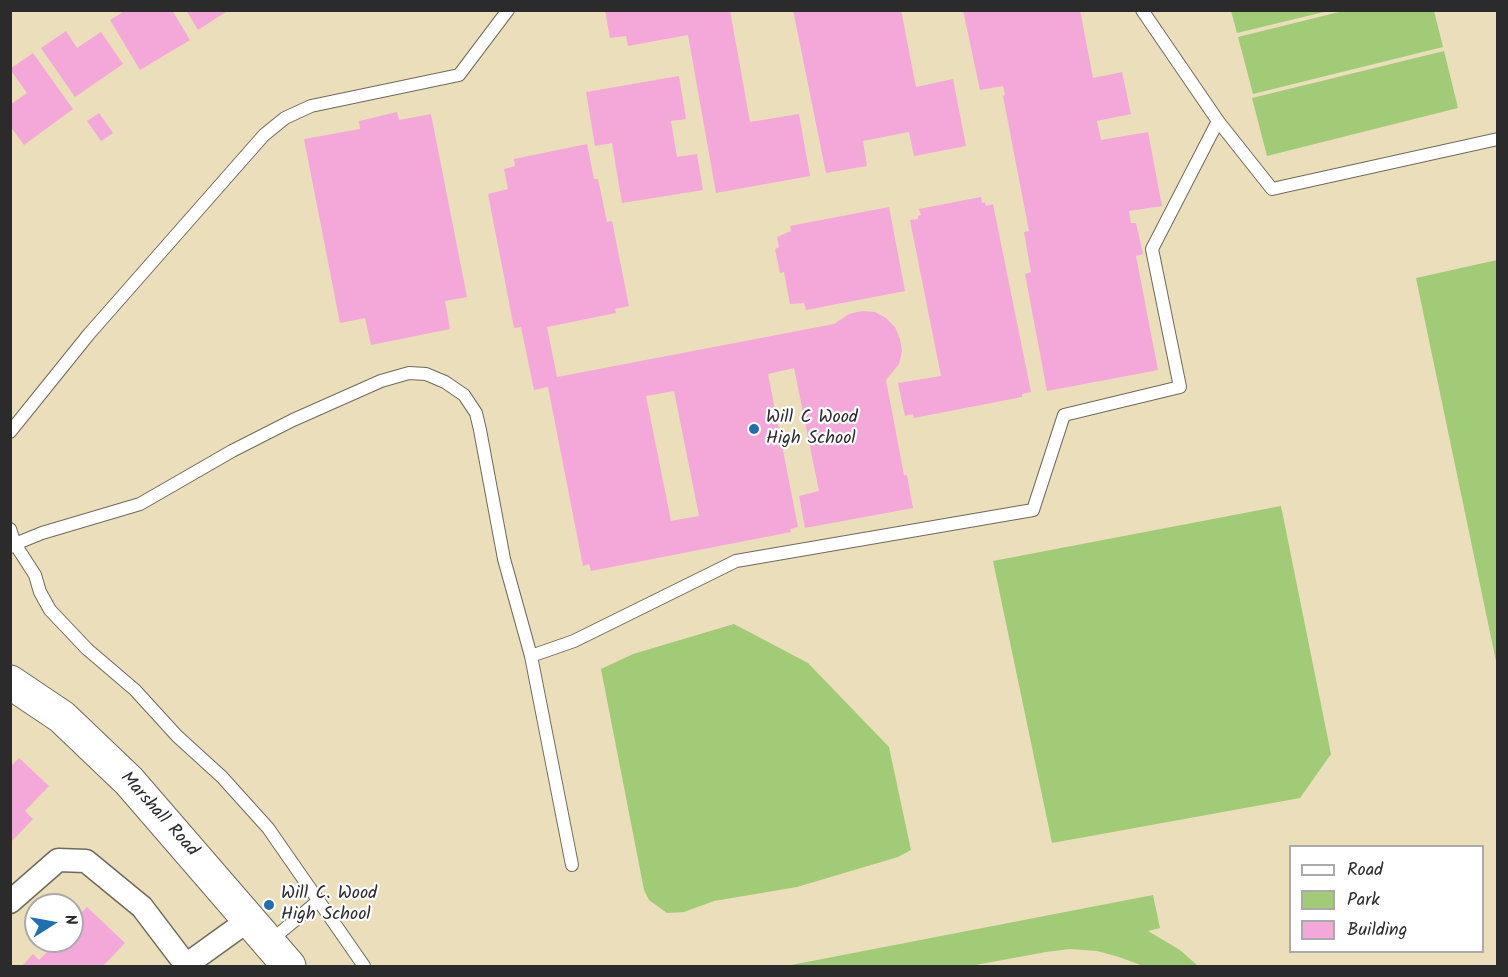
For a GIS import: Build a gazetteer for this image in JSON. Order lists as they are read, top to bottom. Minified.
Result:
{"streets":{"street":["Marshall Road"]},"places":["Will C Wood High School","Will C. Wood High School"],"legend":["Road","Park","Building"],"north":"right"}
